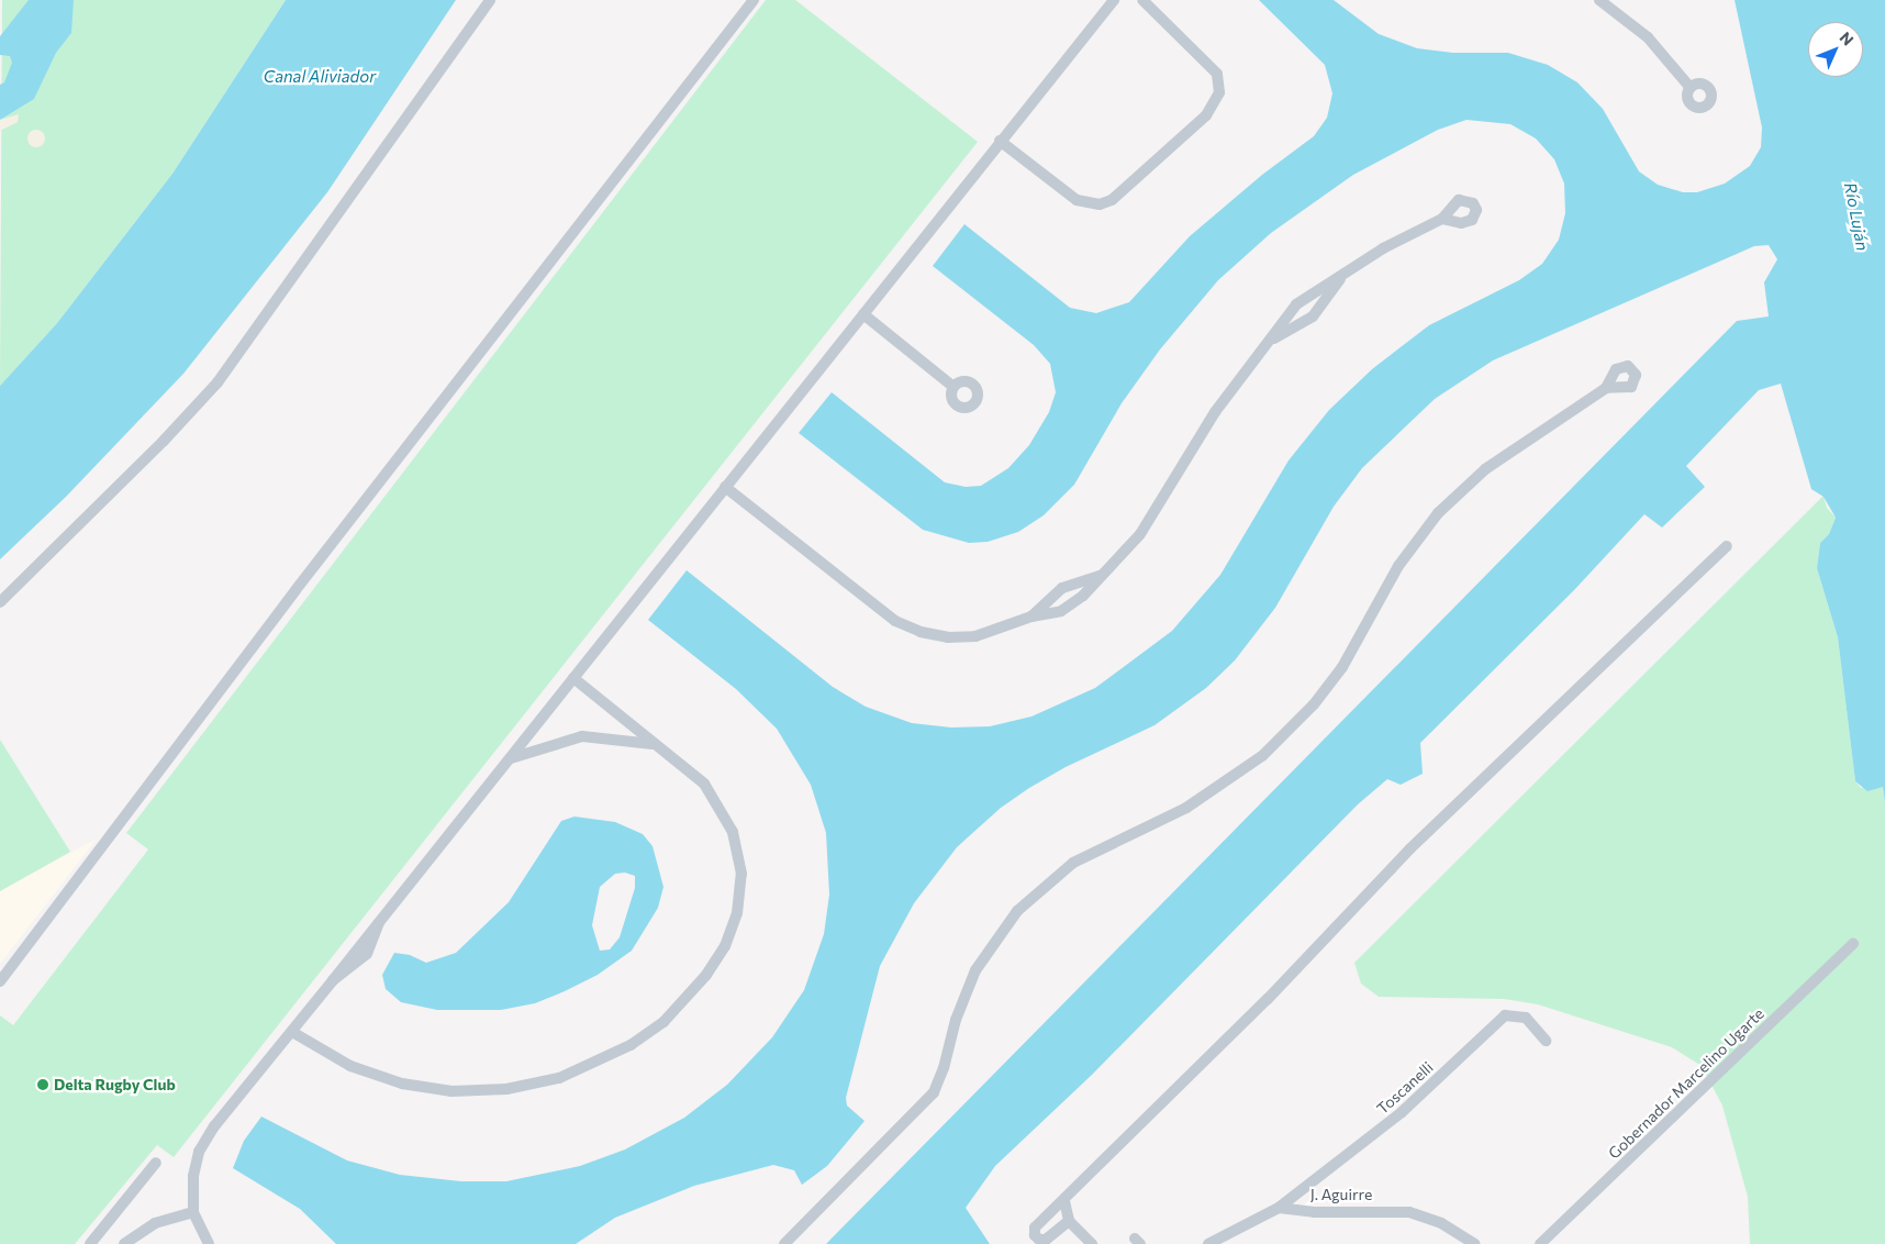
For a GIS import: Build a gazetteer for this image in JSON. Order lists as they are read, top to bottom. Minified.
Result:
{"streets":{"street":["Gobernador Marcelino Ugarte","Toscanelli","J. Aguirre"]},"crossings":[["Toscanelli","J. Aguirre"]],"water":["Canal Aliviador","Río Luján"],"places":["Delta Rugby Club"],"north":"top right"}
